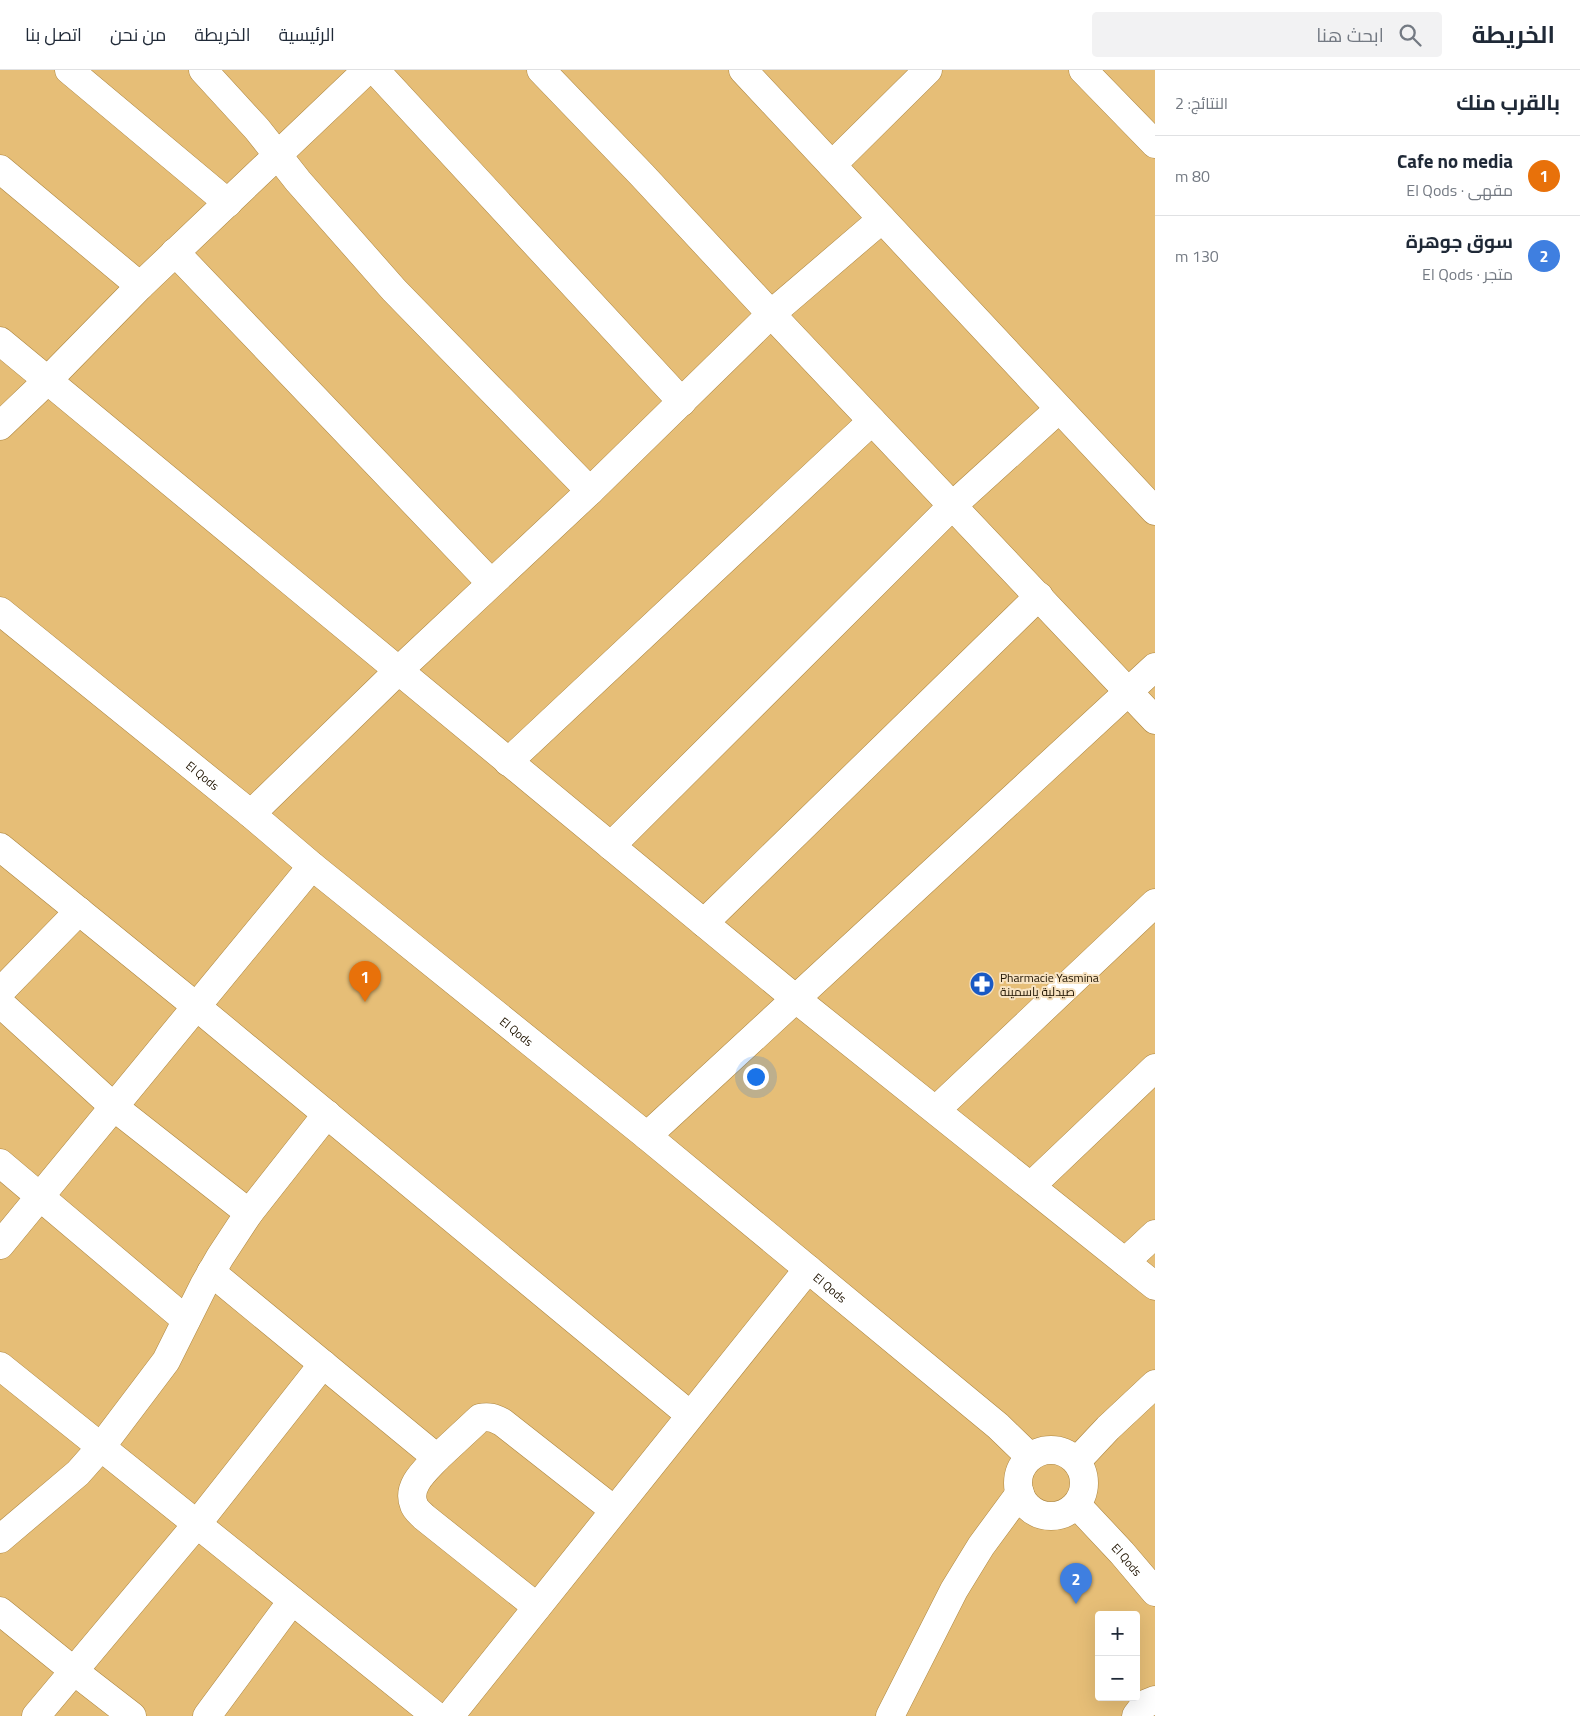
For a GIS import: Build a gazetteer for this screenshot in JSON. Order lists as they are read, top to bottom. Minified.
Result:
{"streets":{"street":["El Qods"]},"places":{"pharmacy":["Pharmacie Yasmina صيدلية ياسمينة"]},"page":{"header":"الخريطة","search":"ابحث هنا","nav":["الرئيسية","الخريطة","من نحن","اتصل بنا"],"heading":["بالقرب منك","النتائج: 2"],"list":[{"mark":"1","name":"Cafe no media","note":"مقهى · El Qods","value":"80 m"},{"mark":"2","name":"سوق جوهرة","note":"متجر · El Qods","value":"130 m"}],"pins":["1","2"],"map_buttons":["+","−"]}}
